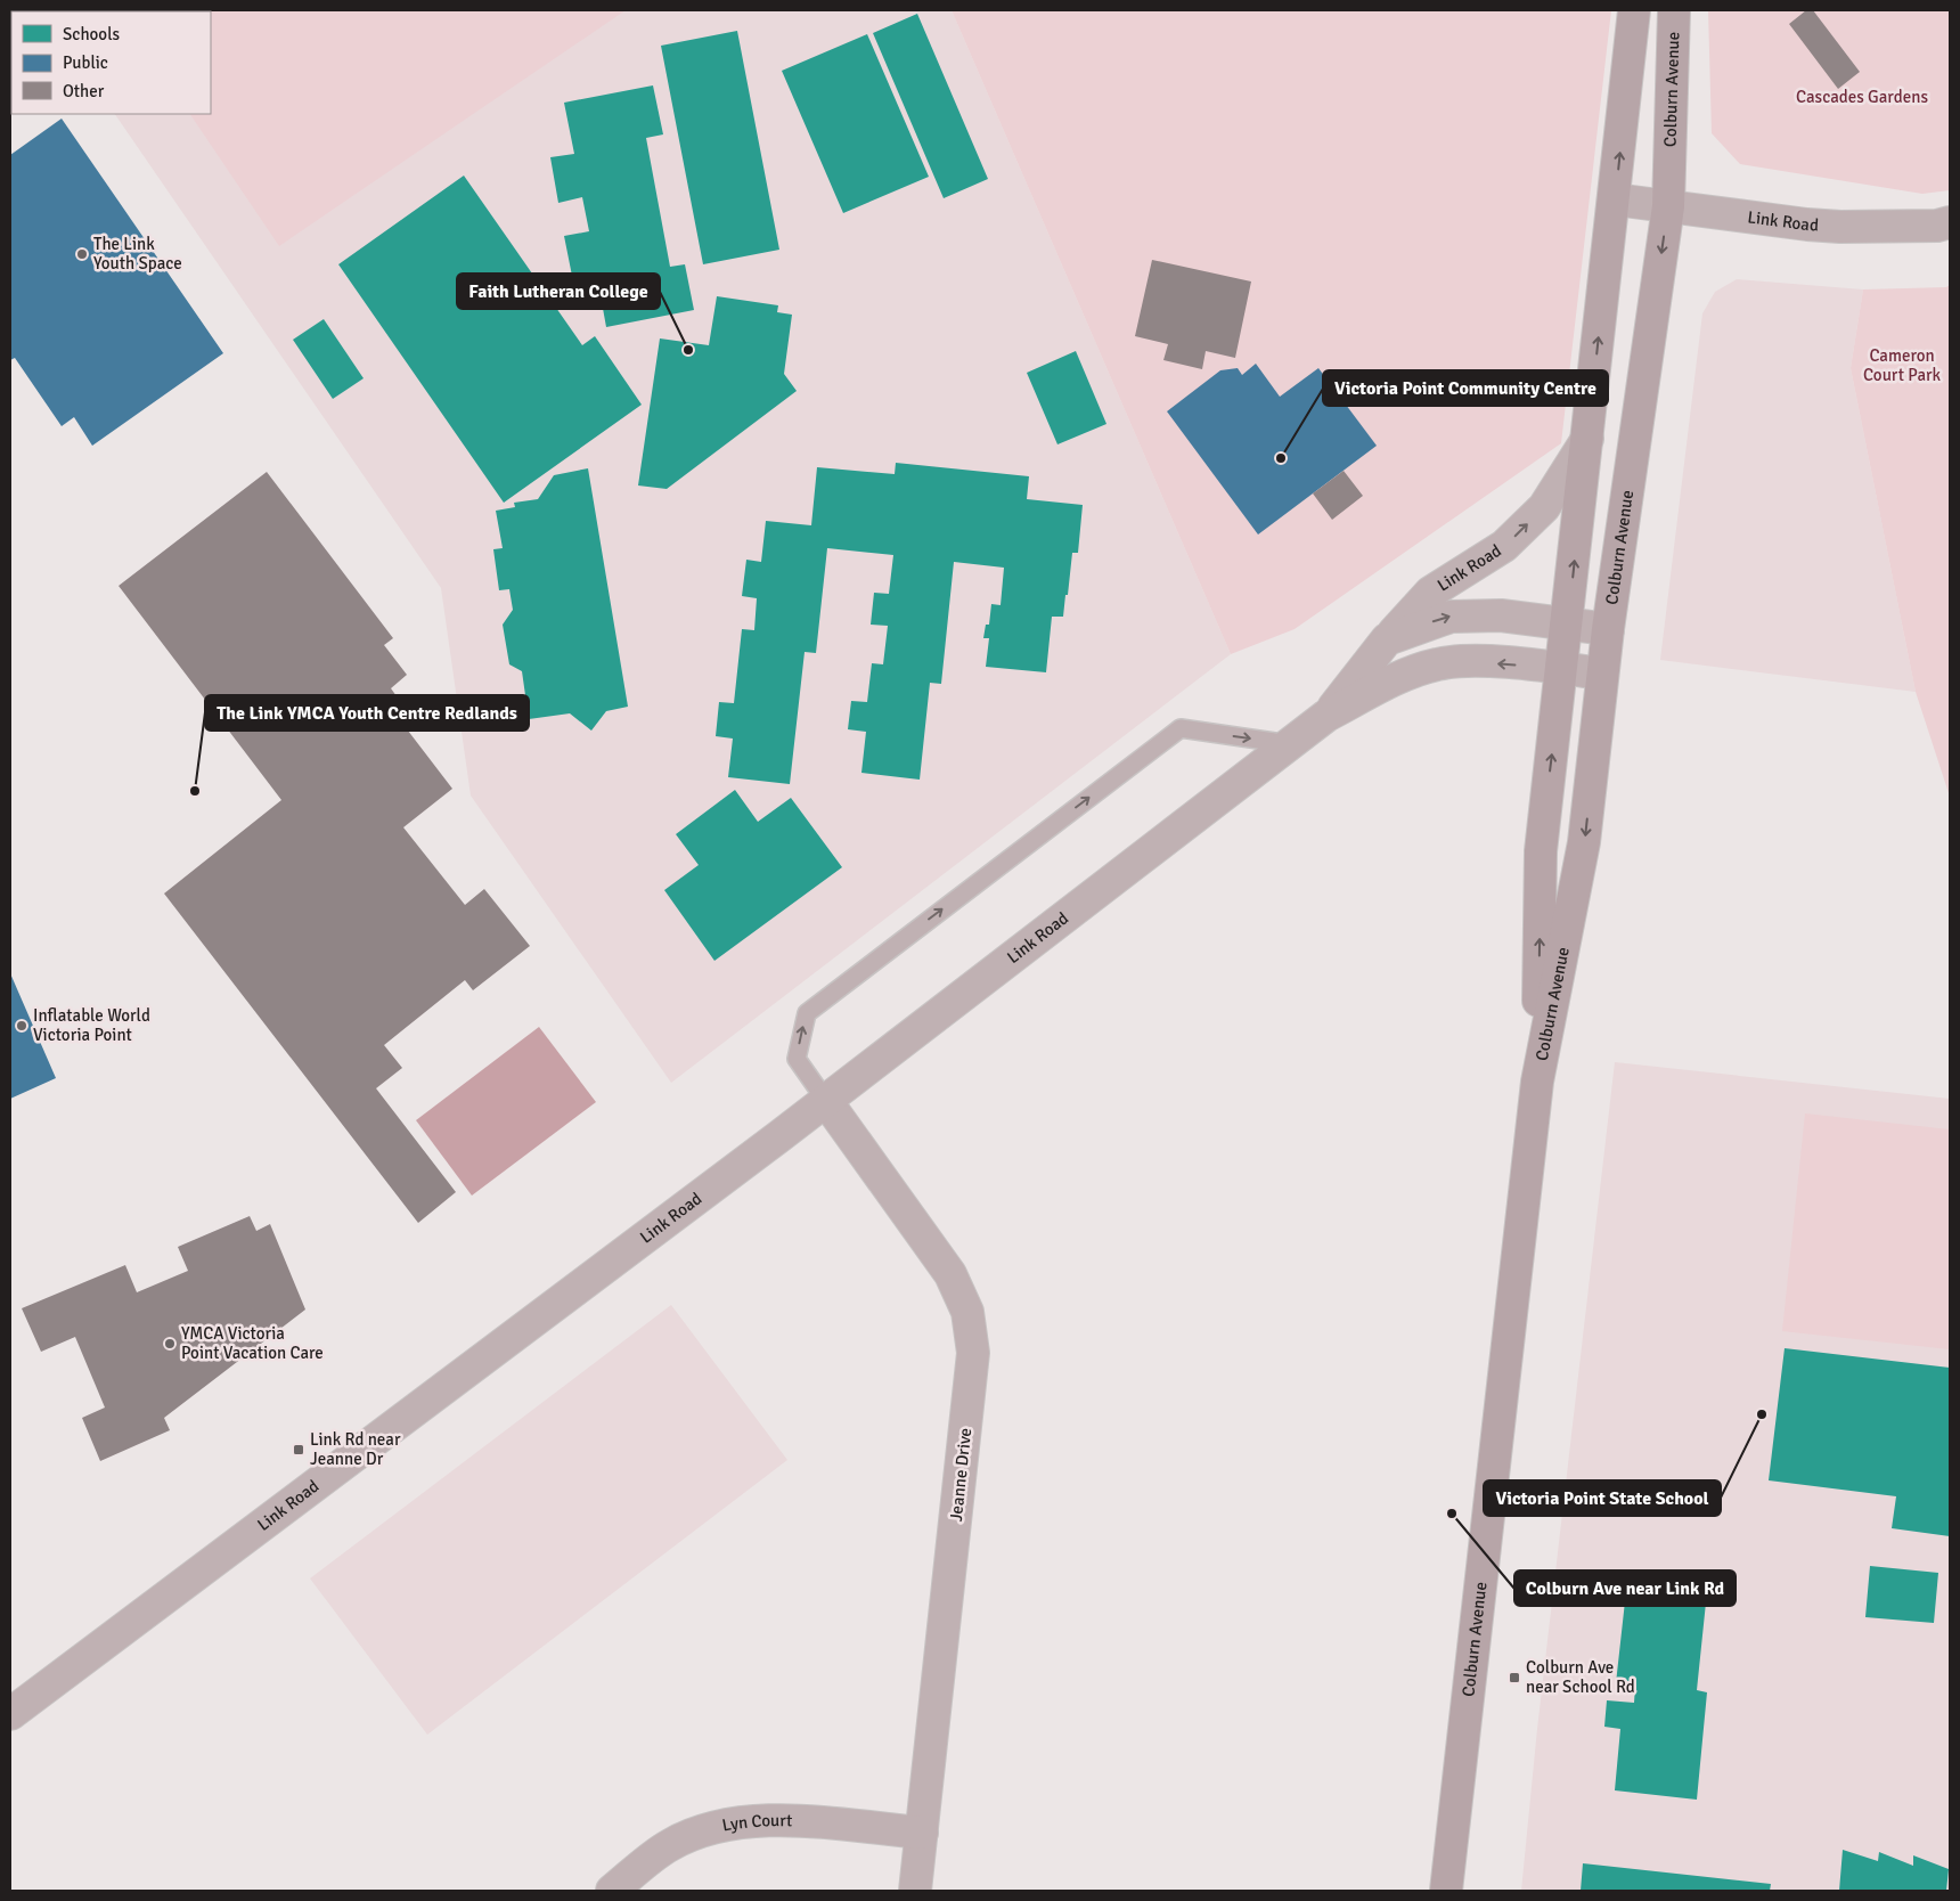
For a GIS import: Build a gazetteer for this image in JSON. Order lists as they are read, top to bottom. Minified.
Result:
{"streets":{"main road":["Colburn Avenue"],"street":["Link Road","Jeanne Drive","Lyn Court"]},"crossings":[["Colburn Avenue","Link Road"],["Link Road","Jeanne Drive"],["Jeanne Drive","Lyn Court"]],"parks":["Cascades Gardens","Cameron Court Park"],"places":{"other":["The Link Youth Space","Faith Lutheran College","Victoria Point Community Centre","The Link YMCA Youth Centre Redlands","Inflatable World Victoria Point","YMCA Victoria Point Vacation Care","Victoria Point State School","Colburn Ave near Link Rd"],"transit":["Link Rd near Jeanne Dr","Colburn Ave near School Rd"]},"legend":["Schools","Public","Other"]}
